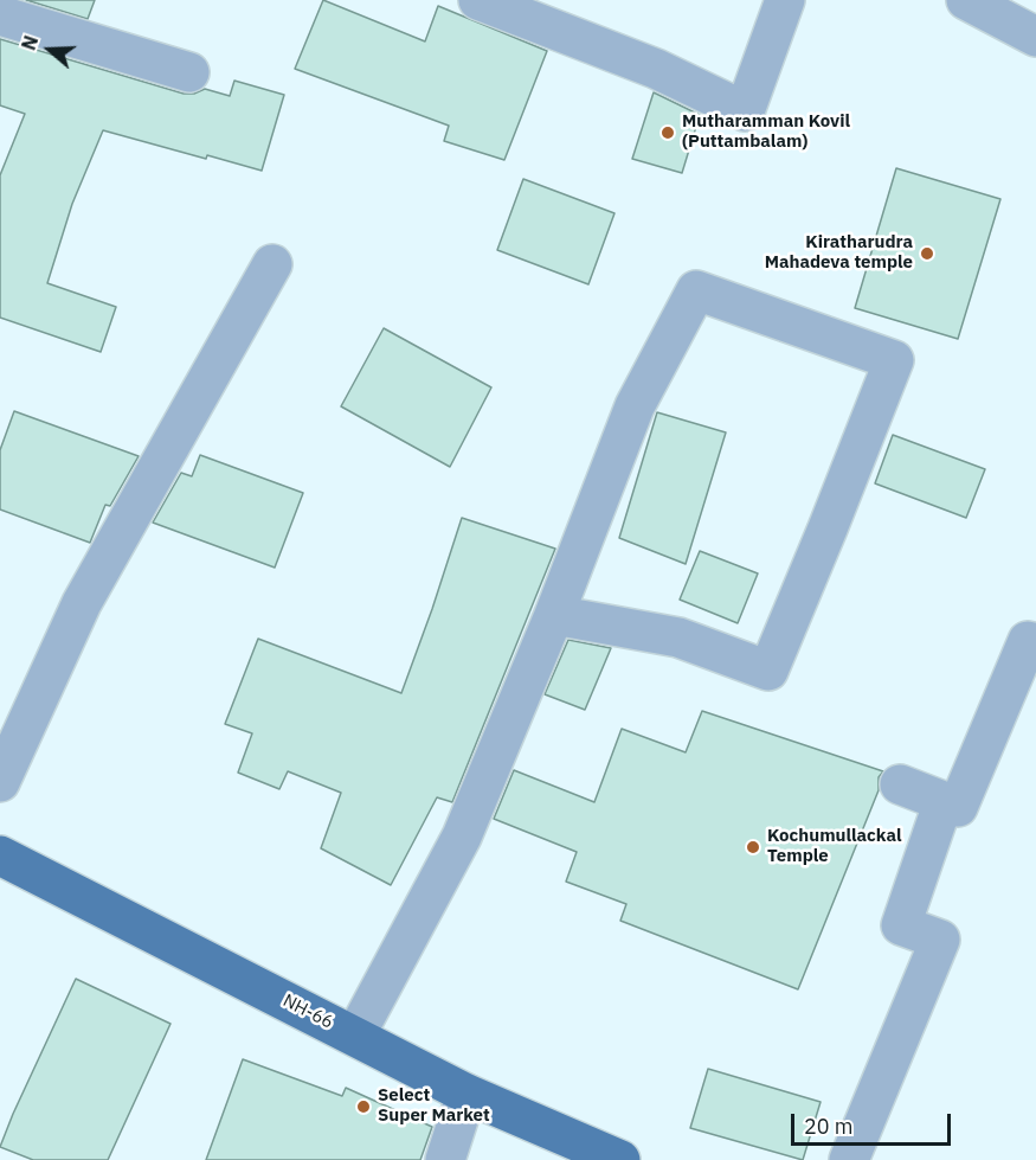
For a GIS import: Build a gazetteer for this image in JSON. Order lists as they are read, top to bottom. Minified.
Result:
{"streets":{"main road":["NH-66"]},"places":["Mutharamman Kovil (Puttambalam)","Kiratharudra Mahadeva temple","Kochumullackal Temple","Select Super Market"],"scale_bar":"20 m","north":"left"}
